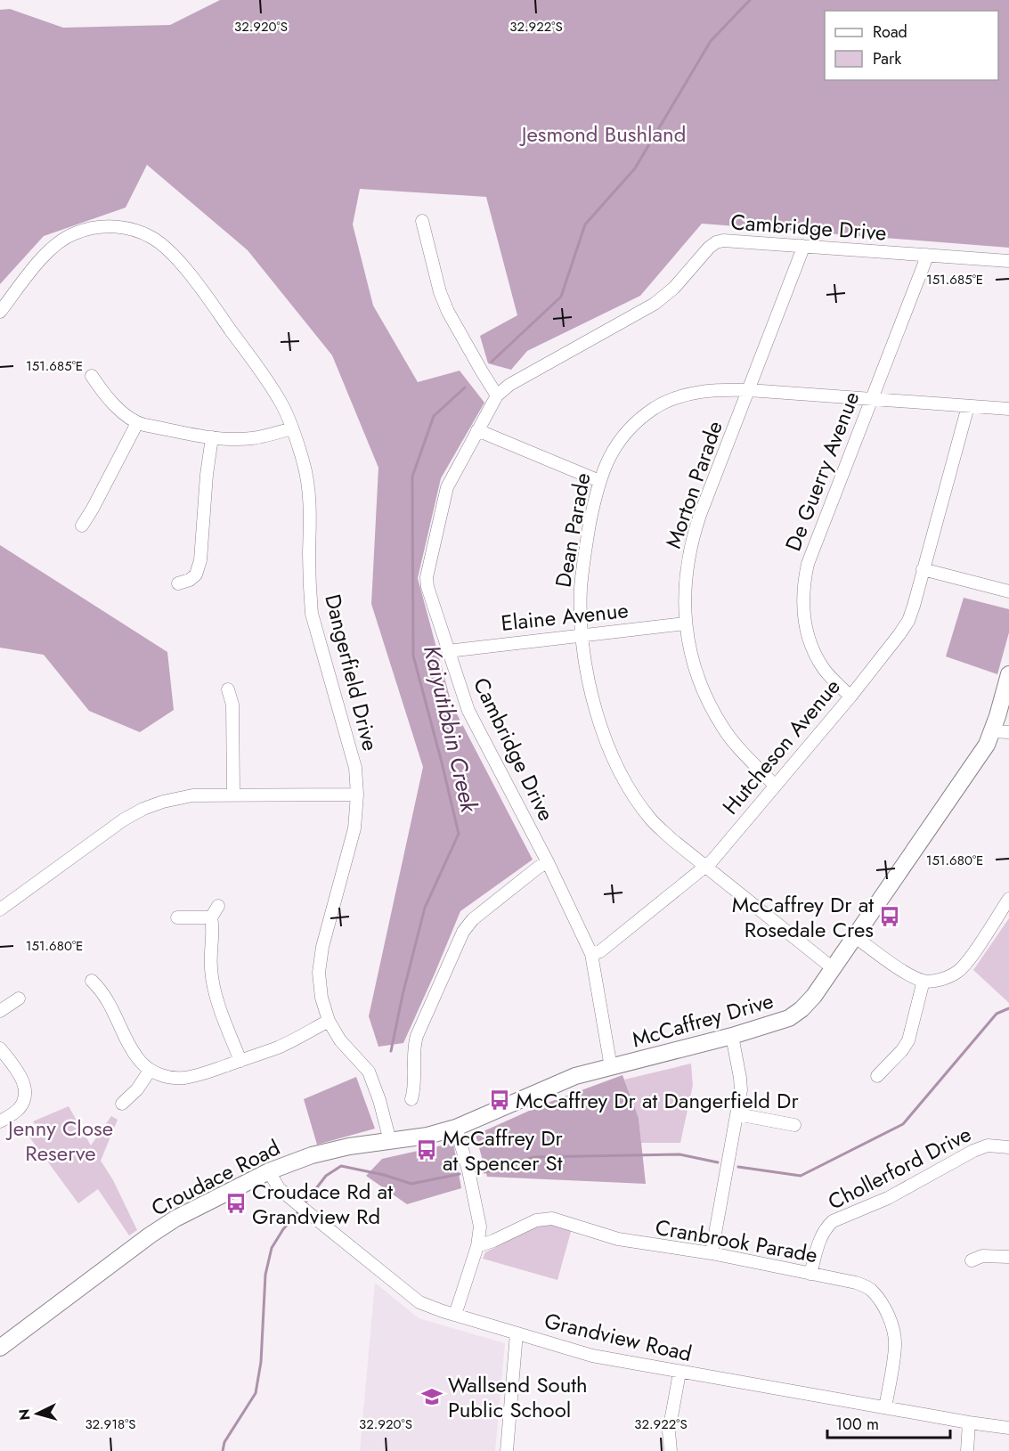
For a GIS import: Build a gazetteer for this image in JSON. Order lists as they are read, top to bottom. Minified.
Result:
{"streets":{"main road":["McCaffrey Drive","Croudace Road"],"street":["Cambridge Drive","De Guerry Avenue","Morton Parade","Dean Parade","Elaine Avenue","Dangerfield Drive","Hutcheson Avenue","Chollerford Drive","Cranbrook Parade","Grandview Road"]},"crossings":[["Cambridge Drive","De Guerry Avenue"],["Cambridge Drive","Morton Parade"],["Cambridge Drive","Elaine Avenue"],["Cambridge Drive","Hutcheson Avenue"],["De Guerry Avenue","Dean Parade"],["De Guerry Avenue","Hutcheson Avenue"],["Morton Parade","Dean Parade"],["Morton Parade","Elaine Avenue"],["Morton Parade","Hutcheson Avenue"],["Dean Parade","Elaine Avenue"],["Dean Parade","Hutcheson Avenue"],["Dean Parade","McCaffrey Drive"],["Dangerfield Drive","McCaffrey Drive"],["Dangerfield Drive","Croudace Road"],["McCaffrey Drive","Croudace Road"],["Chollerford Drive","Cranbrook Parade"],["Croudace Road","Grandview Road"],["Cranbrook Parade","Grandview Road"]],"water":["Kaiyutibbin Creek"],"parks":["Jesmond Bushland","Jenny Close Reserve"],"places":{"bus stop":["McCaffrey Dr at Rosedale Cres","McCaffrey Dr at Dangerfield Dr","McCaffrey Dr at Spencer St","Croudace Rd at Grandview Rd"],"school or university":["Wallsend South Public School"]},"legend":["Road","Park"],"scale_bar":"100 m","north":"left","coordinates":["32.920°S","32.922°S","151.685°E","151.680°E","32.918°S"]}
